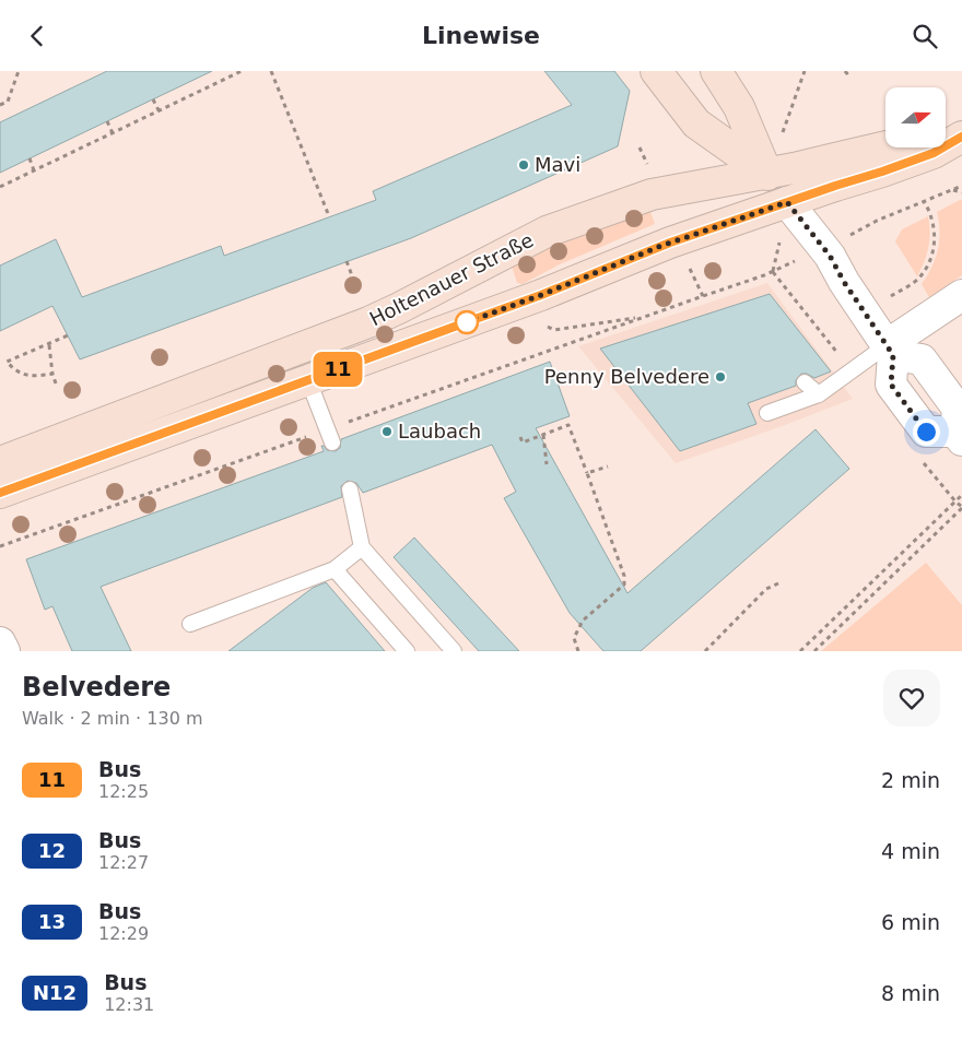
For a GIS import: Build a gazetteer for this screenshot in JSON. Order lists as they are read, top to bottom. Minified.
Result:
{"streets":{"main road":["Holtenauer Straße"]},"places":["Mavi","Penny Belvedere","Laubach"],"lines":["bus line 11"],"north":"right","page":{"header":"Linewise","on_map":"11","heading":["Belvedere","Walk · 2 min · 130 m"],"list":[{"mark":"11","name":"Bus","note":"12:25","value":"2 min"},{"mark":"12","name":"Bus","note":"12:27","value":"4 min"},{"mark":"13","name":"Bus","note":"12:29","value":"6 min"},{"mark":"N12","name":"Bus","note":"12:31","value":"8 min"}]}}
